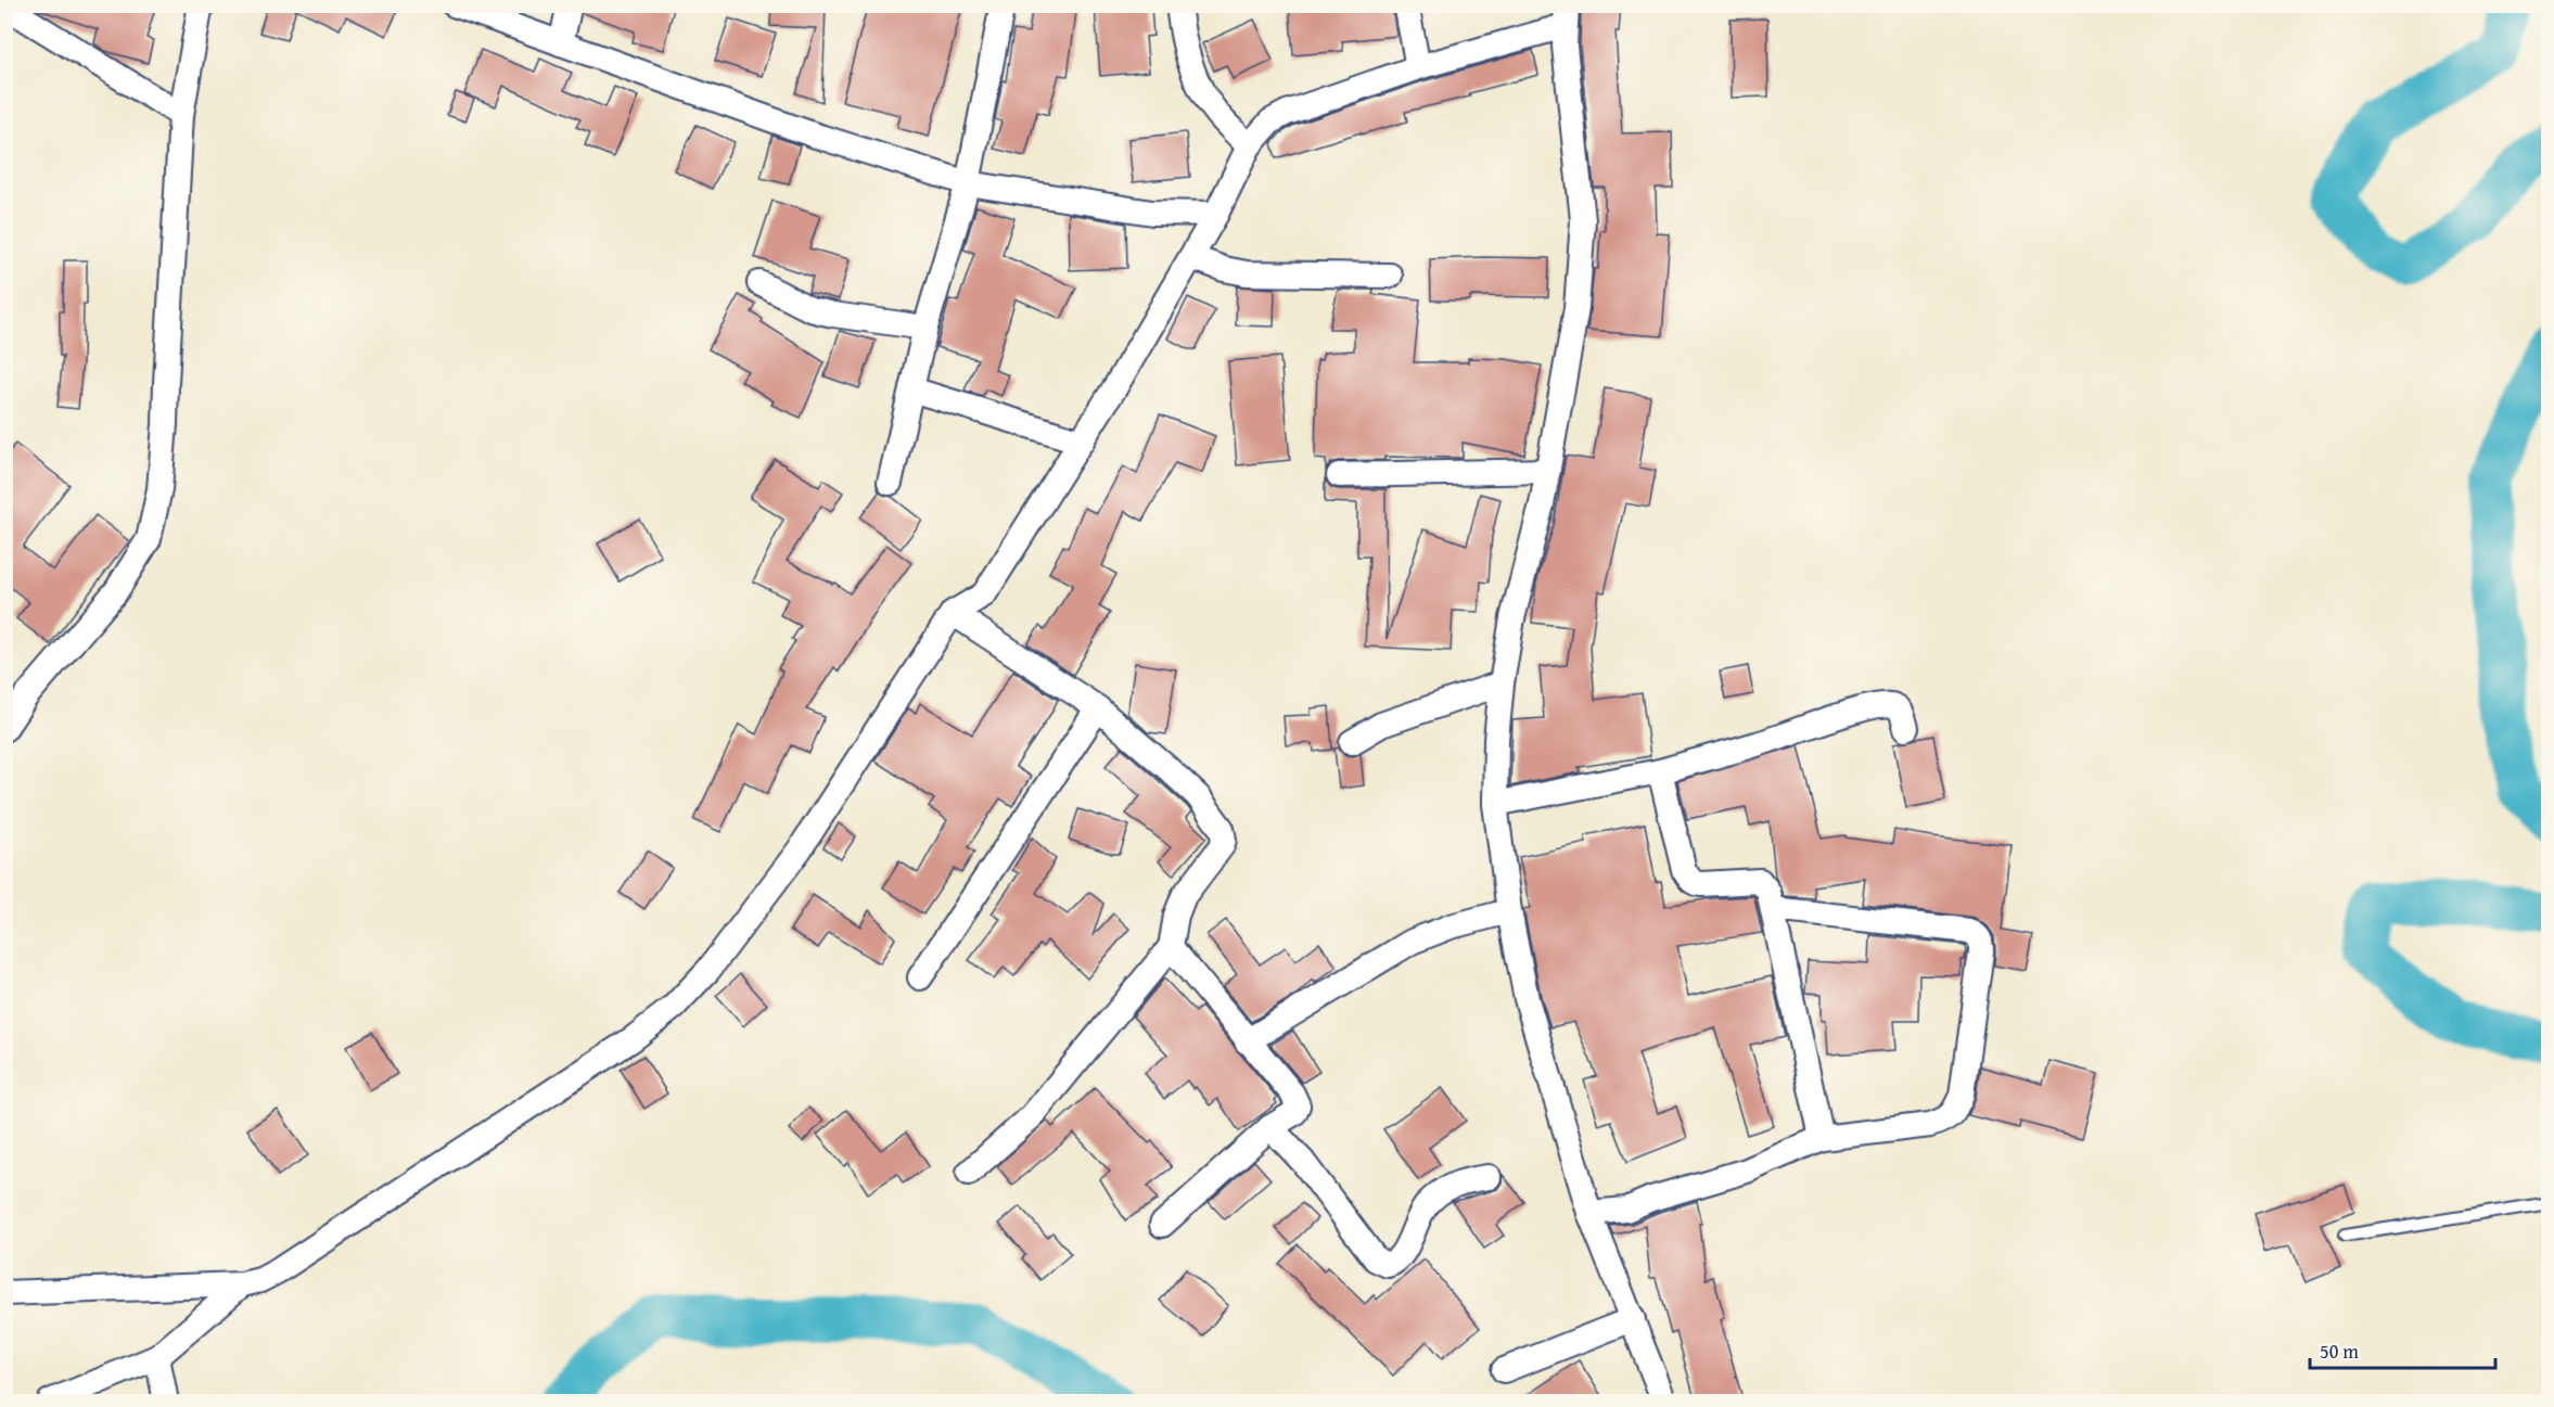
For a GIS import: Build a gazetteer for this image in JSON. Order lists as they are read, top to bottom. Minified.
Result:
{"scale_bar":"50 m"}
